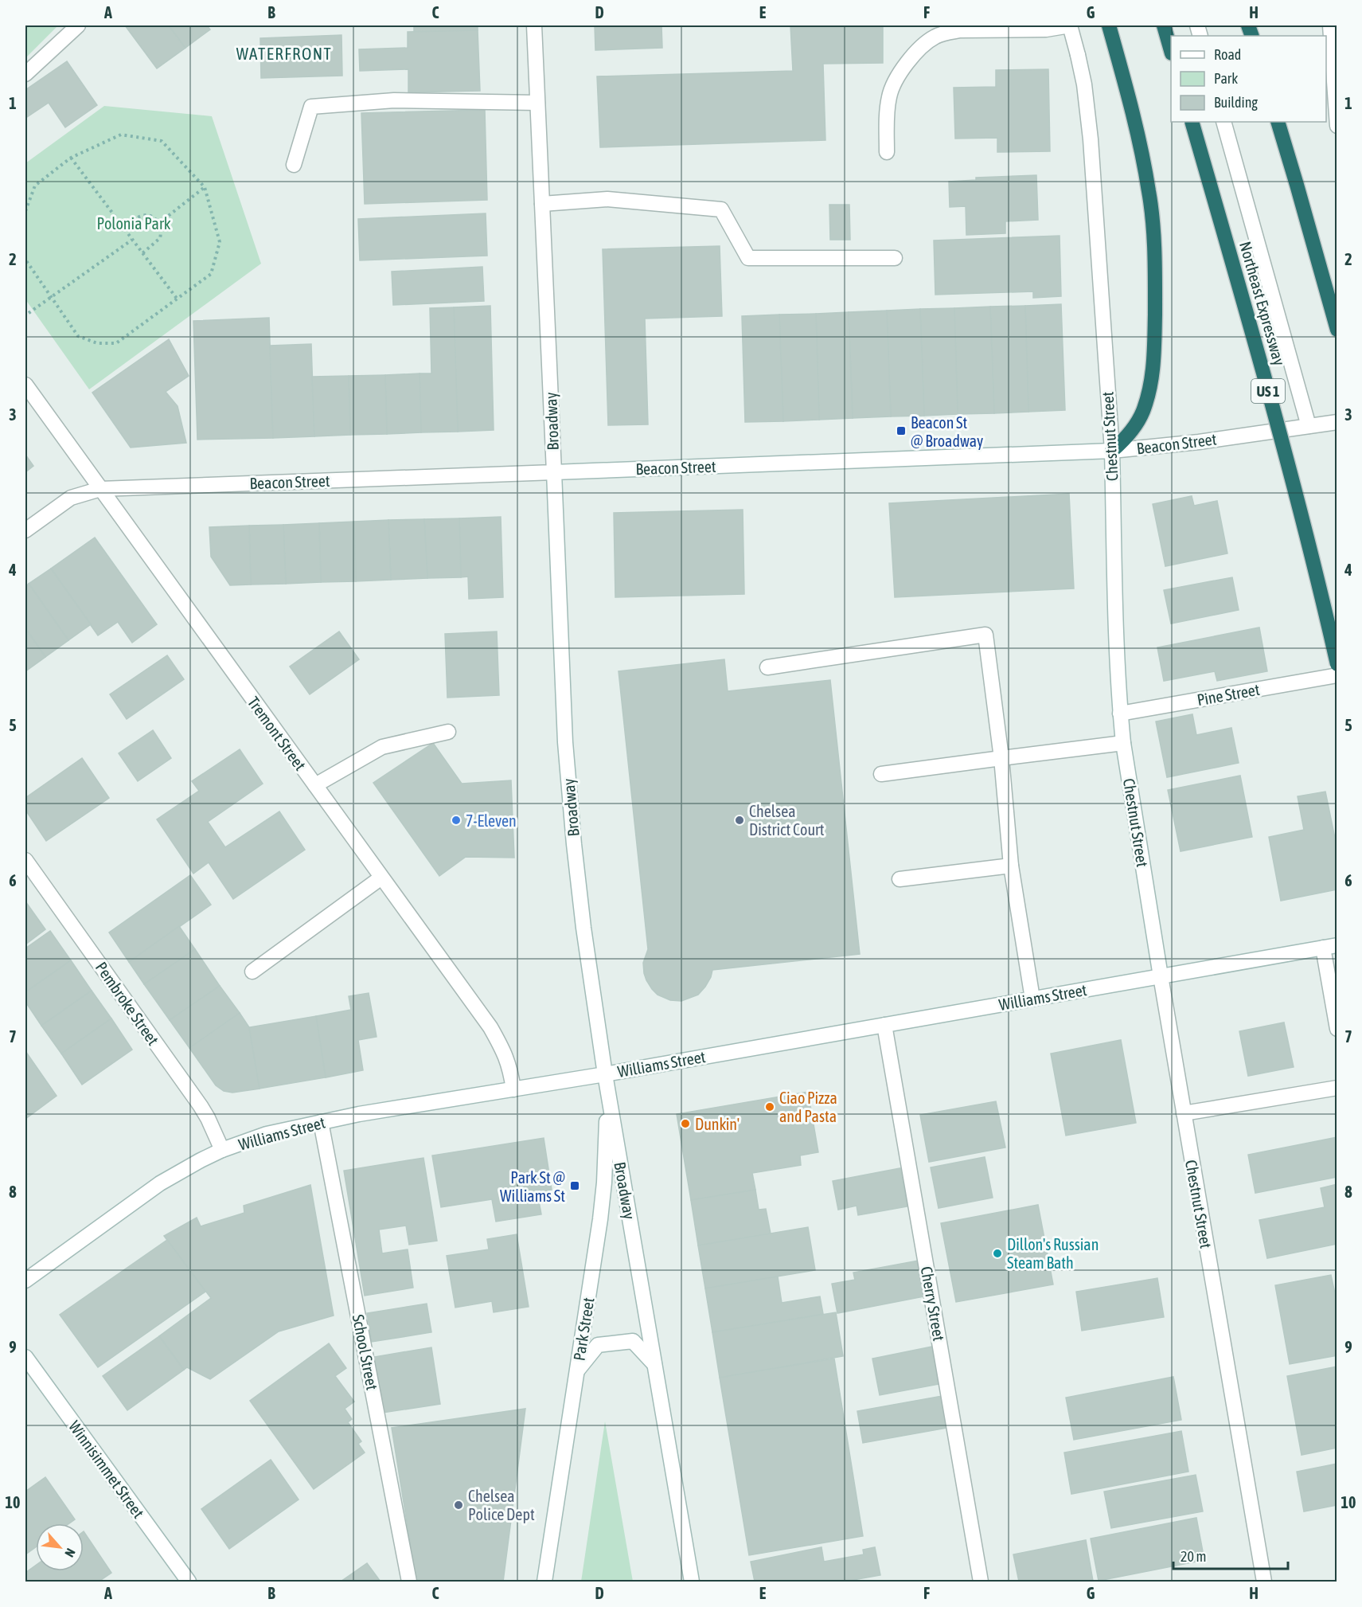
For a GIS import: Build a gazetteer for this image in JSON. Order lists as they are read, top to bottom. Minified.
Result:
{"streets":{"highway":["Northeast Expressway","US 1"],"street":["Broadway","Chestnut Street","Beacon Street","Pine Street","Tremont Street","Williams Street","Pembroke Street","Cherry Street","Park Street","School Street","Winnisimmet Street"]},"crossings":[["Broadway","Beacon Street"],["Broadway","Williams Street"],["Broadway","Park Street"],["Chestnut Street","Beacon Street"],["Chestnut Street","Pine Street"],["Chestnut Street","Williams Street"],["Beacon Street","Tremont Street"],["Tremont Street","Williams Street"],["Williams Street","Pembroke Street"],["Williams Street","Cherry Street"],["Williams Street","Park Street"],["Williams Street","School Street"]],"districts":["WATERFRONT"],"parks":["Polonia Park"],"places":{"transit":["Beacon St @ Broadway","Park St @ Williams St"],"other":["7-Eleven","Chelsea District Court","Ciao Pizza and Pasta","Dunkin'","Dillon's Russian Steam Bath","Chelsea Police Dept"]},"legend":["Road","Park","Building"],"scale_bar":"20 m","north":"bottom right","grid":{"columns":["A","B","C","D","E","F","G","H"],"rows":["1","2","3","4","5","6","7","8","9","10"]}}
